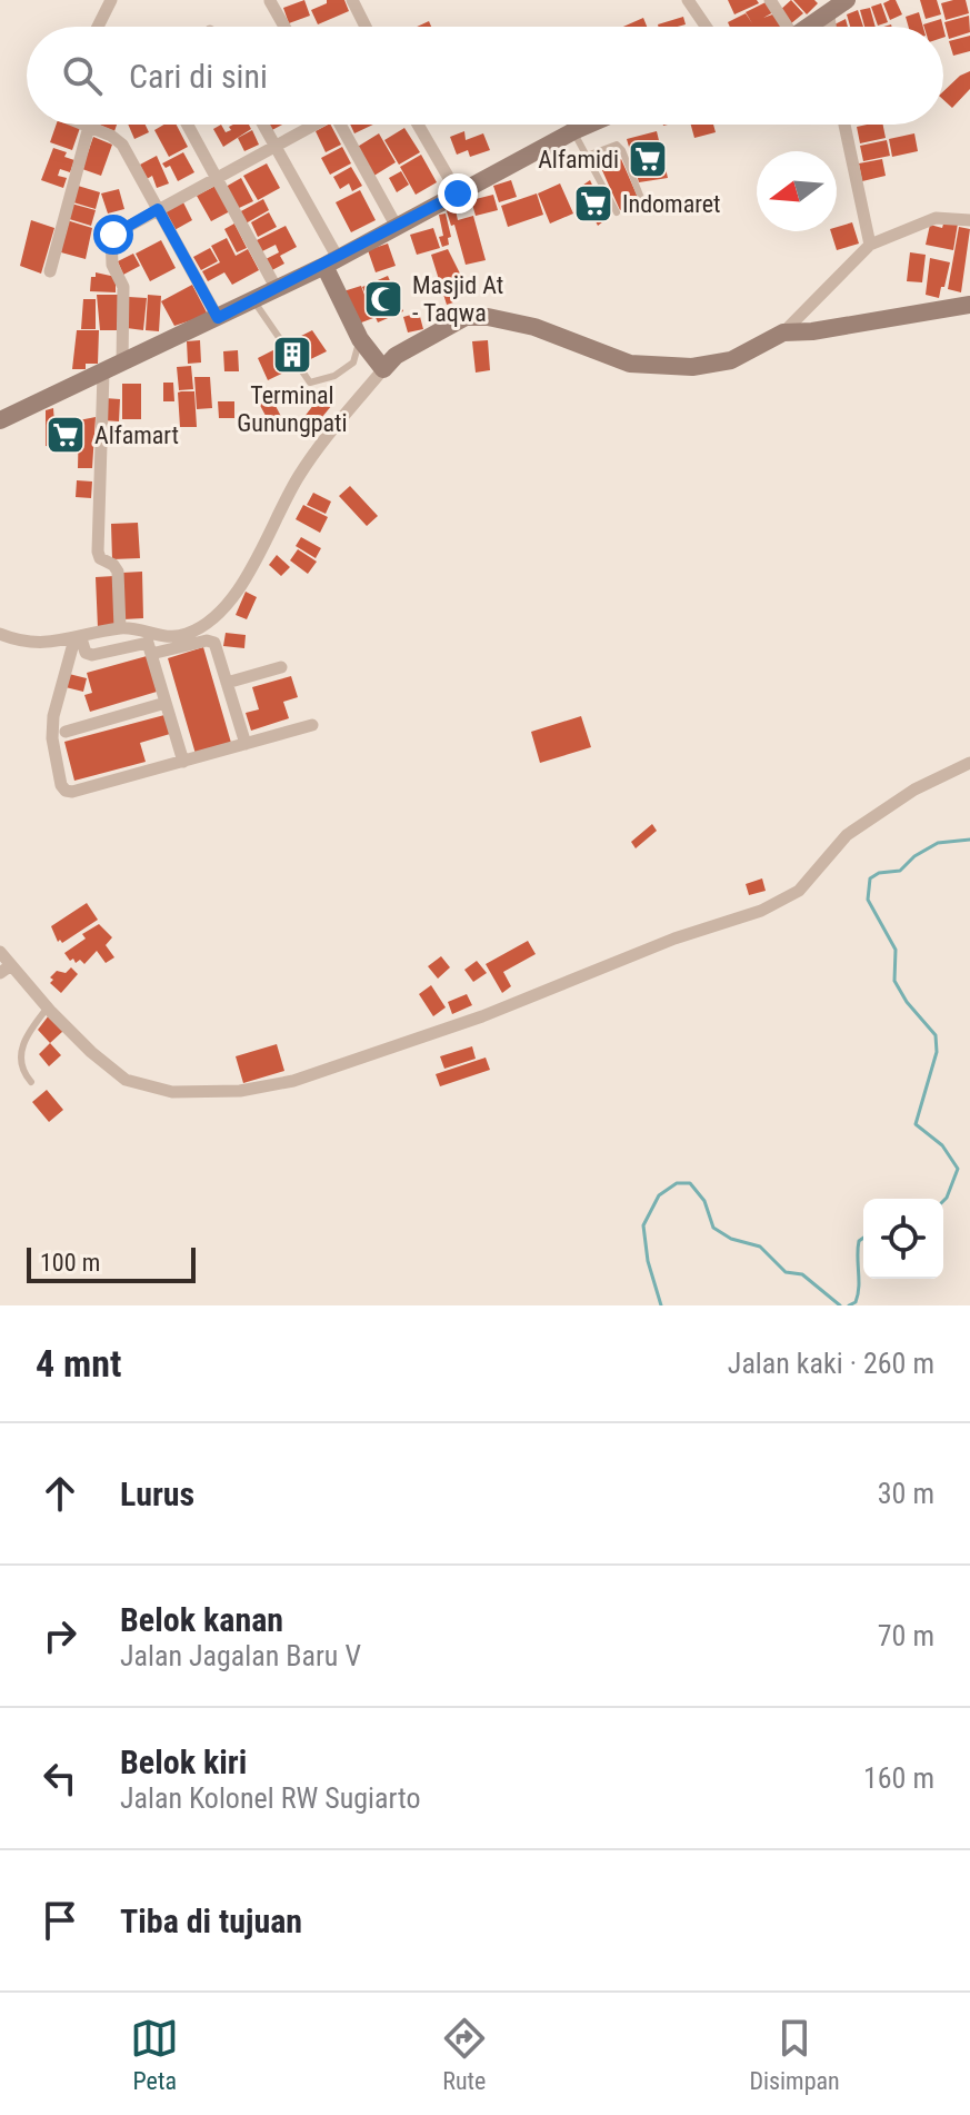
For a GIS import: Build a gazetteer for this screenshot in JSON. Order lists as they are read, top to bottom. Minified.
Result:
{"places":{"supermarket":["Alfamidi","Indomaret","Alfamart"],"mosque":["Masjid At - Taqwa"],"building":["Terminal Gunungpati"]},"scale_bar":"100 m","north":"left","page":{"search":"Cari di sini","scale":"100 m","heading":["4 mnt","Jalan kaki · 260 m"],"list":[["Lurus","30 m"],["Belok kanan","Jalan Jagalan Baru V","70 m"],["Belok kiri","Jalan Kolonel RW Sugiarto","160 m"],"Tiba di tujuan"],"nav":["Peta","Rute","Disimpan"]}}
